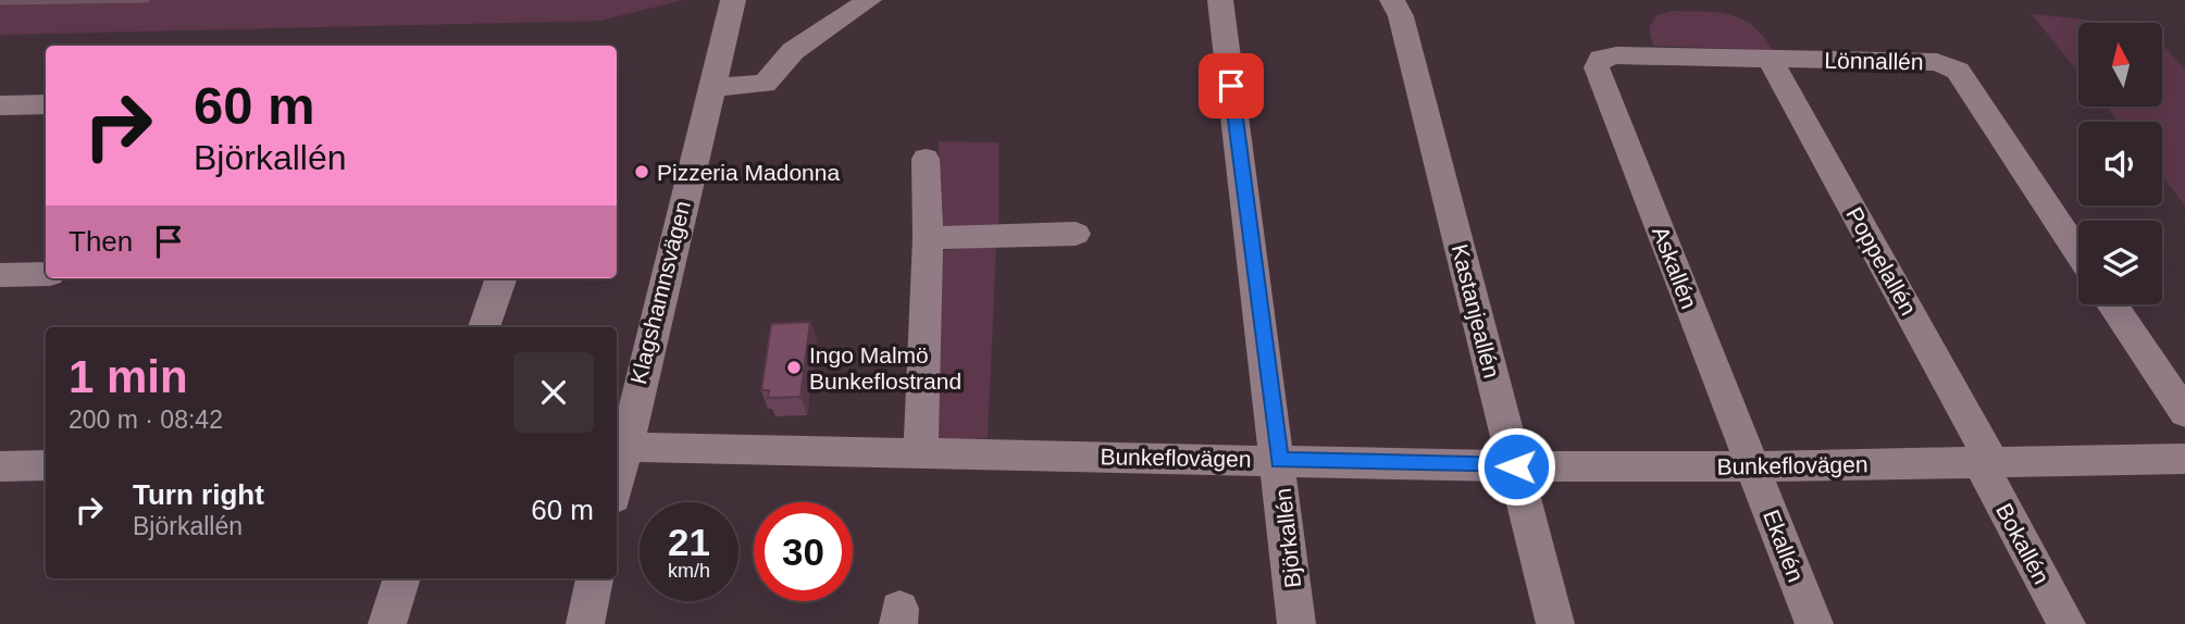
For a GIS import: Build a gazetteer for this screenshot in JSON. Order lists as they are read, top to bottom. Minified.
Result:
{"streets":{"street":["Lönnallén","Poppelallén","Askallén","Klagshamnsvägen","Kastanjeallén","Bunkeflovägen","Björkallén","Bokallén","Ekallén"]},"crossings":[["Lönnallén","Poppelallén"],["Lönnallén","Askallén"],["Poppelallén","Bunkeflovägen"],["Poppelallén","Bokallén"],["Askallén","Bunkeflovägen"],["Askallén","Ekallén"],["Klagshamnsvägen","Bunkeflovägen"],["Kastanjeallén","Bunkeflovägen"],["Bunkeflovägen","Björkallén"],["Bunkeflovägen","Bokallén"],["Bunkeflovägen","Ekallén"]],"places":["Pizzeria Madonna","Ingo Malmö Bunkeflostrand"],"north":"top","page":{"turn":["60 m","Björkallén"],"then":"Then","heading":["1 min","200 m · 08:42"],"list":[{"name":"Turn right","note":"Björkallén","value":"60 m"}],"speed":"21 km/h","limit":"30"}}
